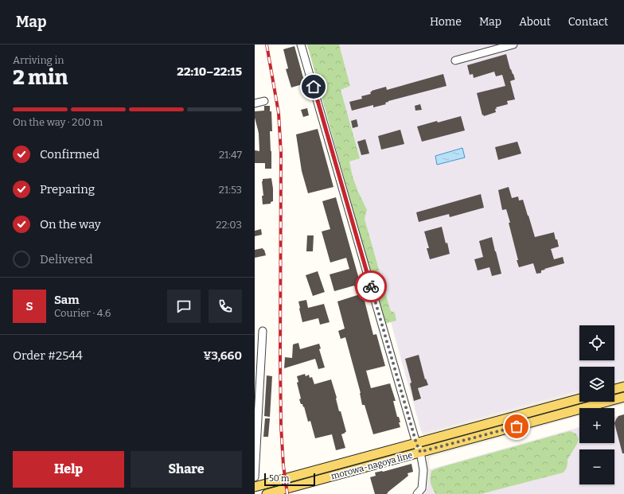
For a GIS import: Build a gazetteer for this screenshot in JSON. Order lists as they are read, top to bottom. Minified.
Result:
{"streets":{"main road":["morowa-nagoya line"]},"scale_bar":"50 m","page":{"header":"Map","nav":["Home","Map","About","Contact"],"heading":["2 min","Arriving in","22:10–22:15"],"panel":["Sam","Courier · 4.6","Order #2544","¥3,660"],"bar":"On the way · 200 m","list":[["Confirmed","21:47"],["Preparing","21:53"],["On the way","22:03"],"Delivered"],"round":"S","map_buttons":["+","−"],"buttons":["Help","Share"],"scale":"50 m"}}
